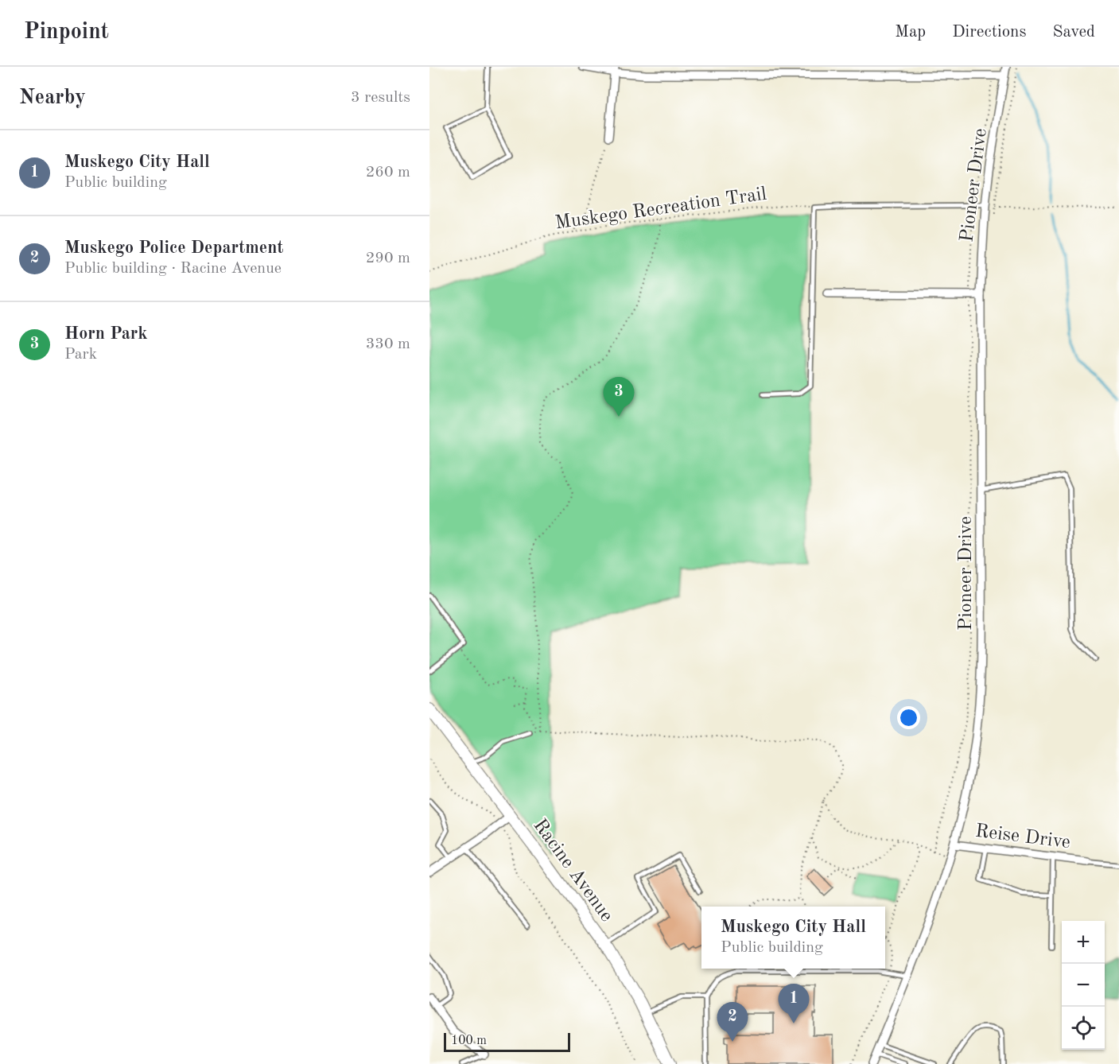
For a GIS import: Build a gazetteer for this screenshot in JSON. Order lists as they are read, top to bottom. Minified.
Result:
{"streets":{"main road":["Racine Avenue"],"street":["Pioneer Drive","Reise Drive"],"path":["Muskego Recreation Trail"]},"crossings":[["Pioneer Drive","Reise Drive"]],"scale_bar":"100 m","page":{"header":"Pinpoint","nav":["Map","Directions","Saved"],"heading":["Nearby","3 results"],"list":[{"mark":"1","name":"Muskego City Hall","note":"Public building","value":"260 m"},{"mark":"2","name":"Muskego Police Department","note":"Public building · Racine Avenue","value":"290 m"},{"mark":"3","name":"Horn Park","note":"Park","value":"330 m"}],"pins":["3","1","2"],"popup":["Muskego City Hall","Public building"],"map_buttons":["+","−"],"scale":"100 m"}}
